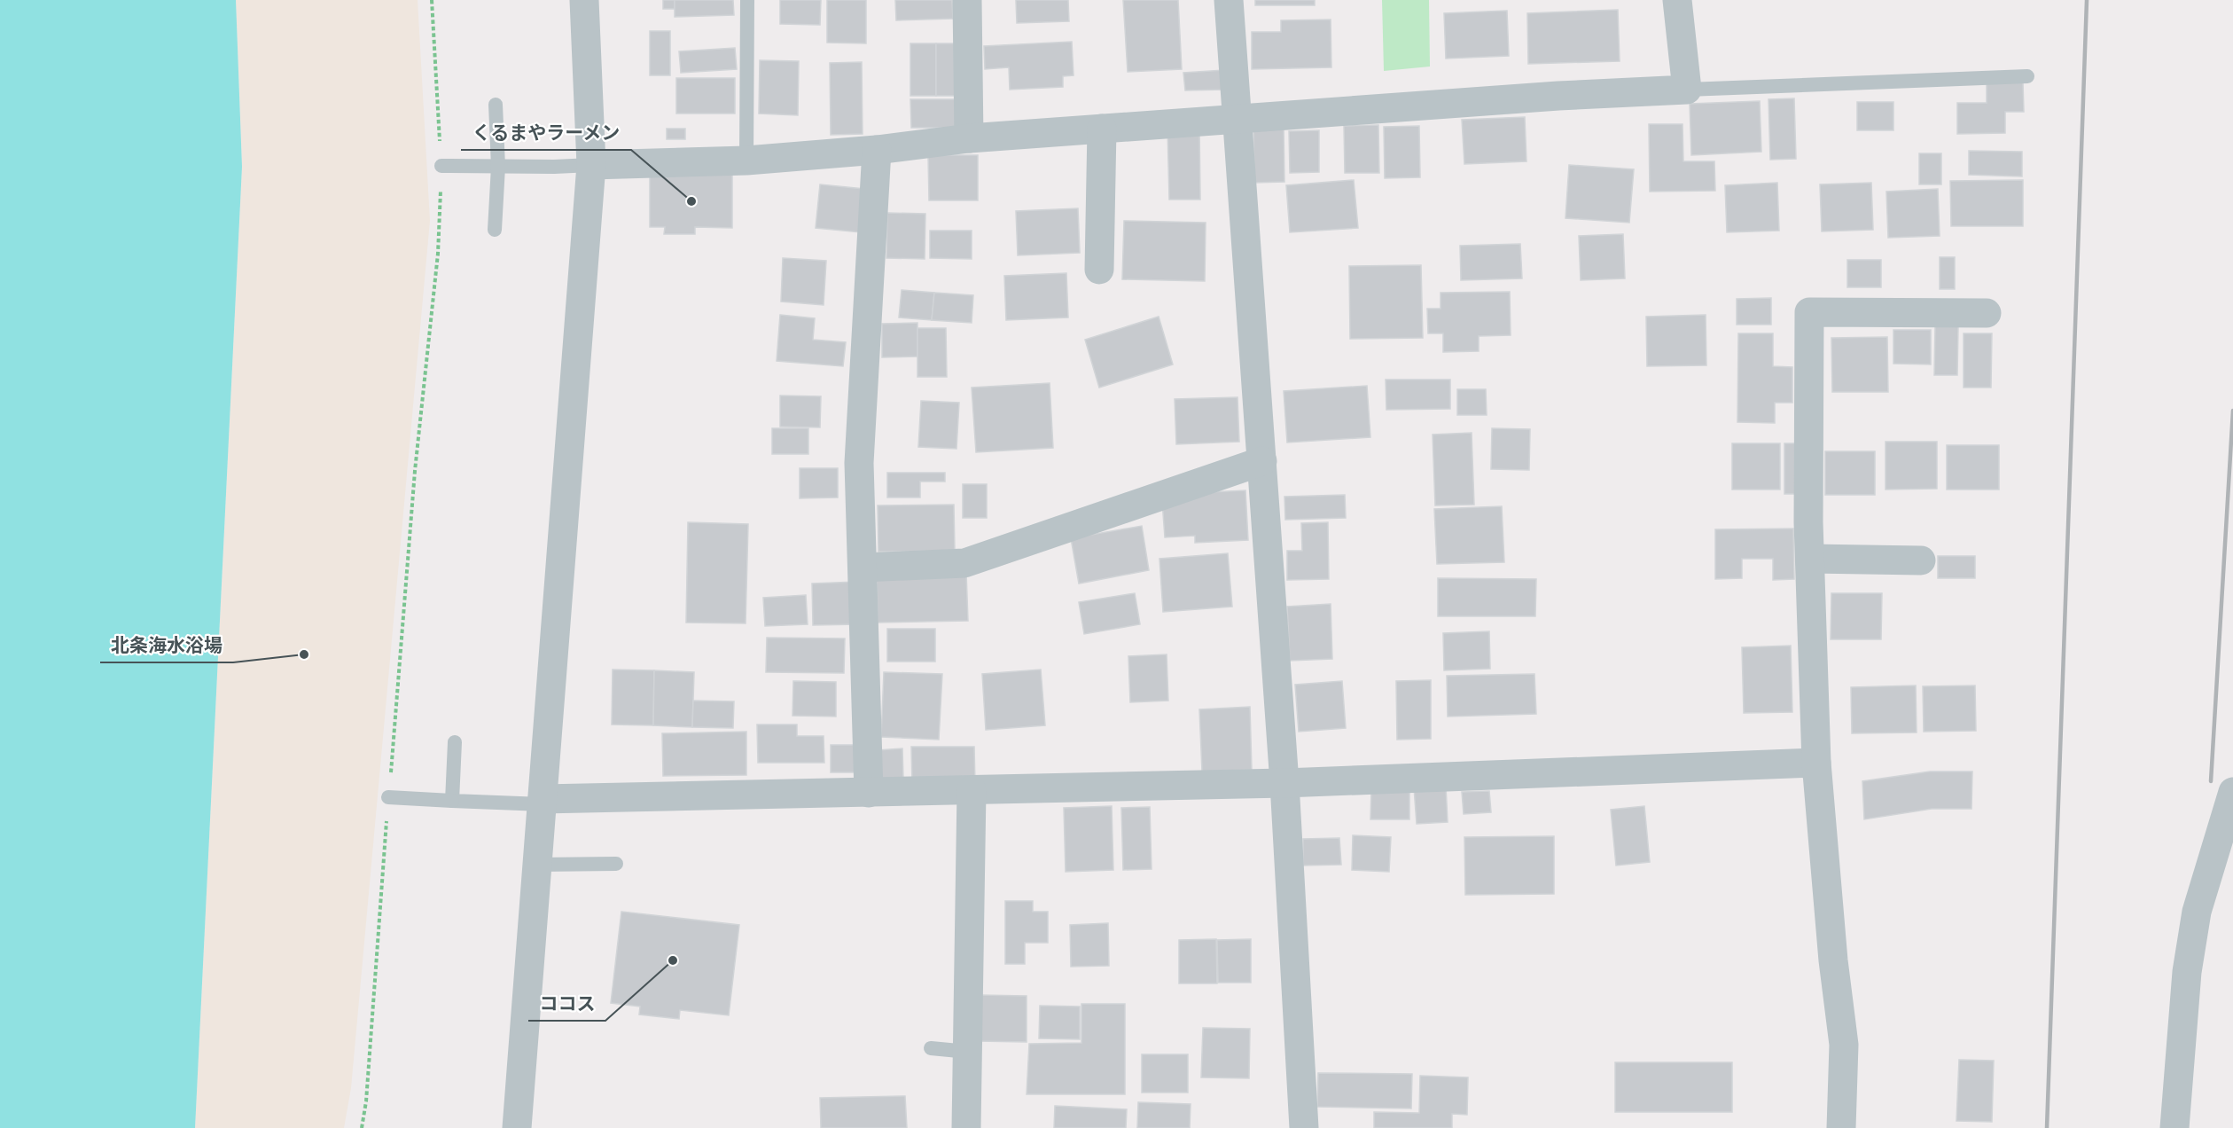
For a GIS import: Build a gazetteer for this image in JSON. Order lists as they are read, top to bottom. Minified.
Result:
{"places":["くるまやラーメン","北条海水浴場","ココス"]}
